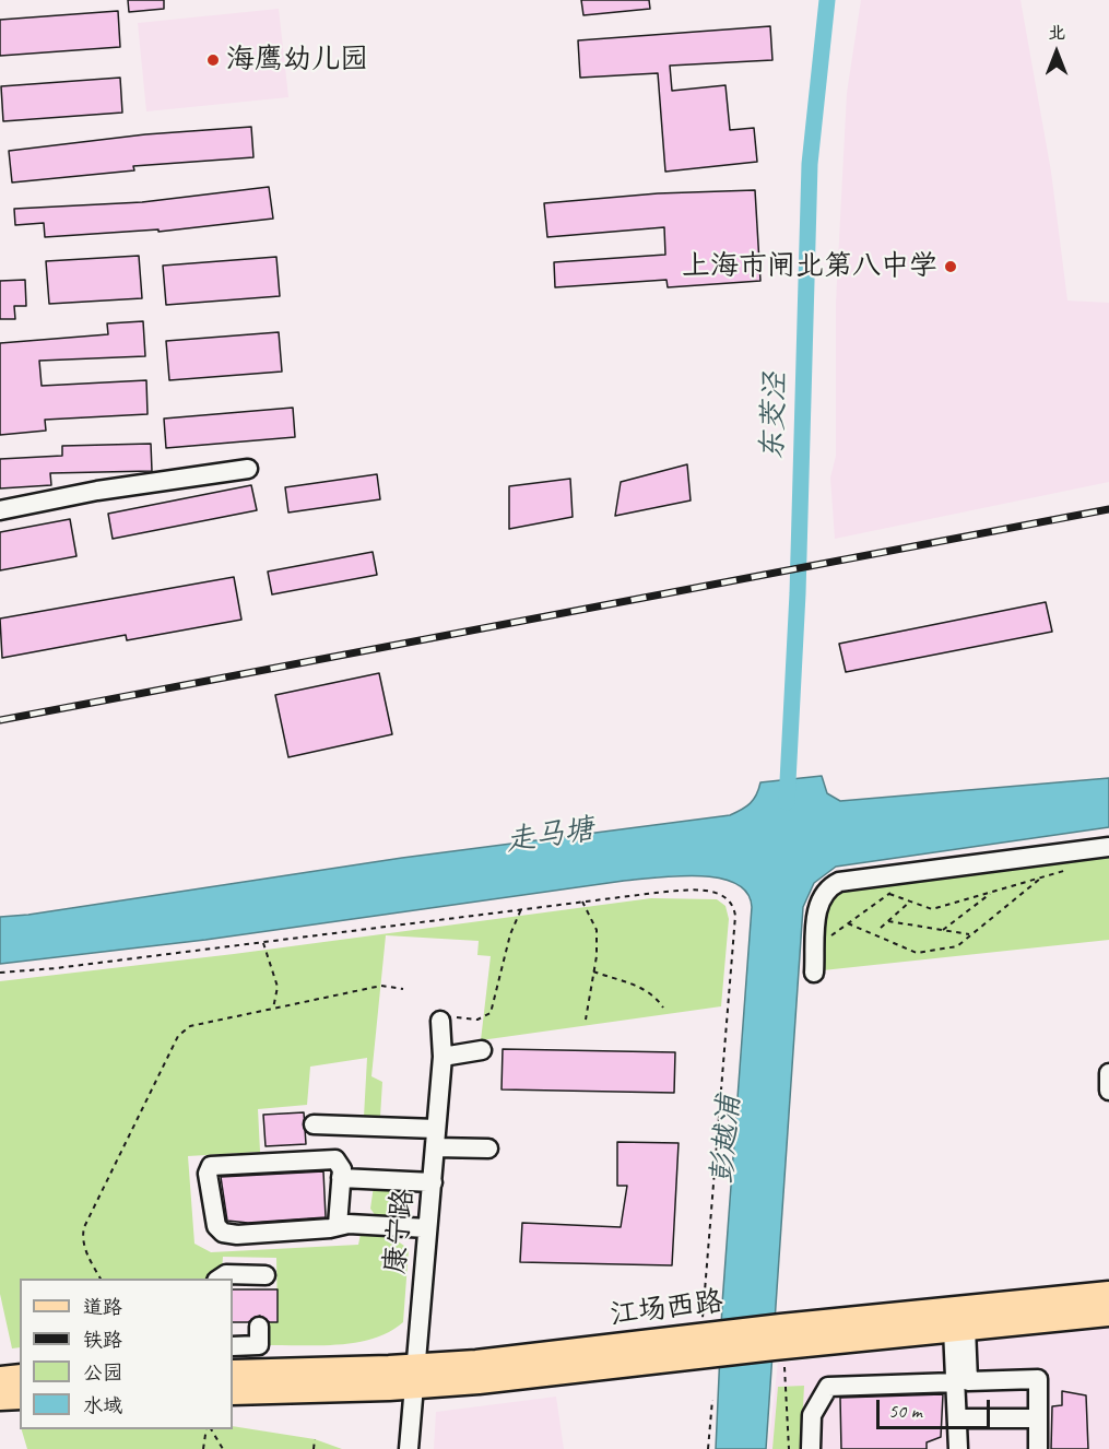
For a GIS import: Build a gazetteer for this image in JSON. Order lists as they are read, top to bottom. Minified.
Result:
{"streets":{"main road":["江场西路"],"street":["康宁路"]},"crossings":[["康宁路","江场西路"]],"water":["东茭泾","走马塘","彭越浦"],"places":["海鹰幼儿园","上海市闸北第八中学"],"legend":["道路","铁路","公园","水域"],"scale_bar":"50 m","north":"top"}
